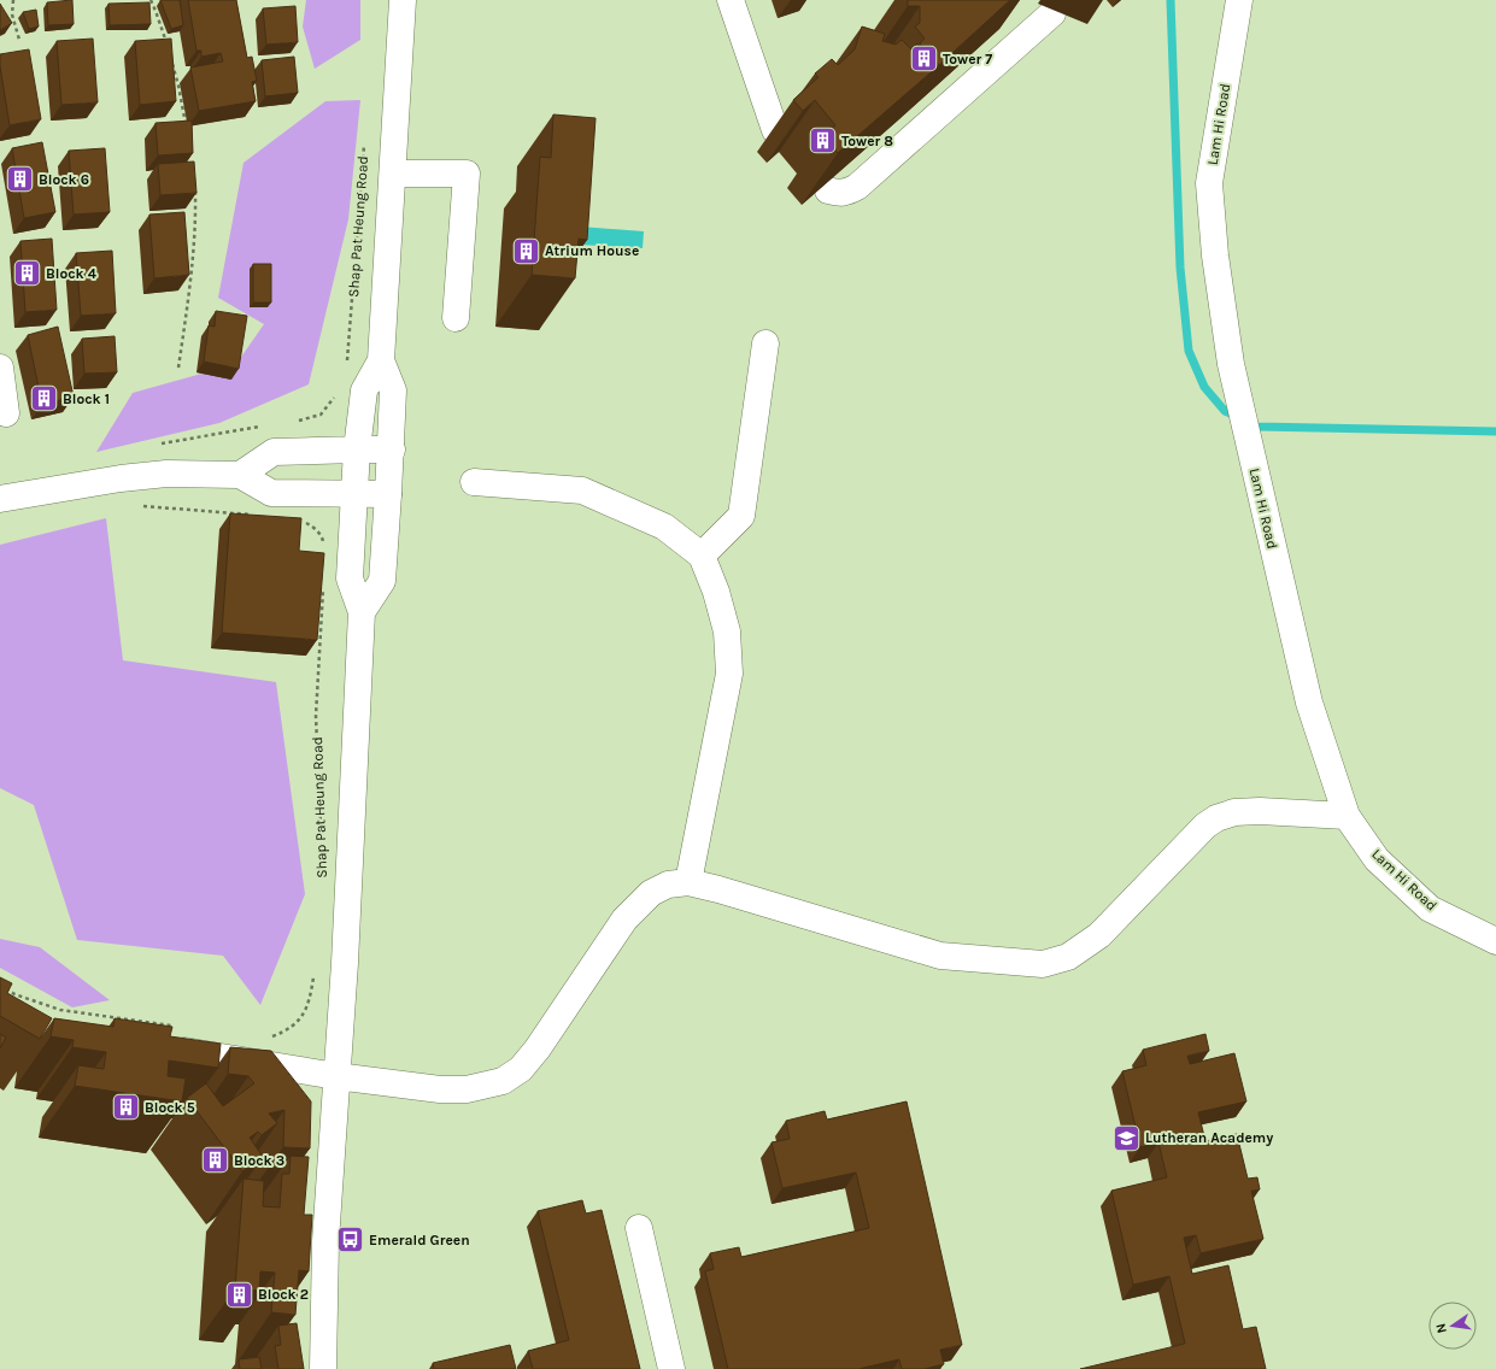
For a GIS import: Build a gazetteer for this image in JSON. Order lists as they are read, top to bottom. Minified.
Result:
{"streets":{"street":["Lam Hi Road","Shap Pat Heung Road"]},"places":{"building":["Tower 7","Tower 8","Block 6","Atrium House","Block 4","Block 1","Block 5","Block 3","Block 2"],"school or university":["Lutheran Academy"],"bus stop":["Emerald Green"]},"north":"left"}
